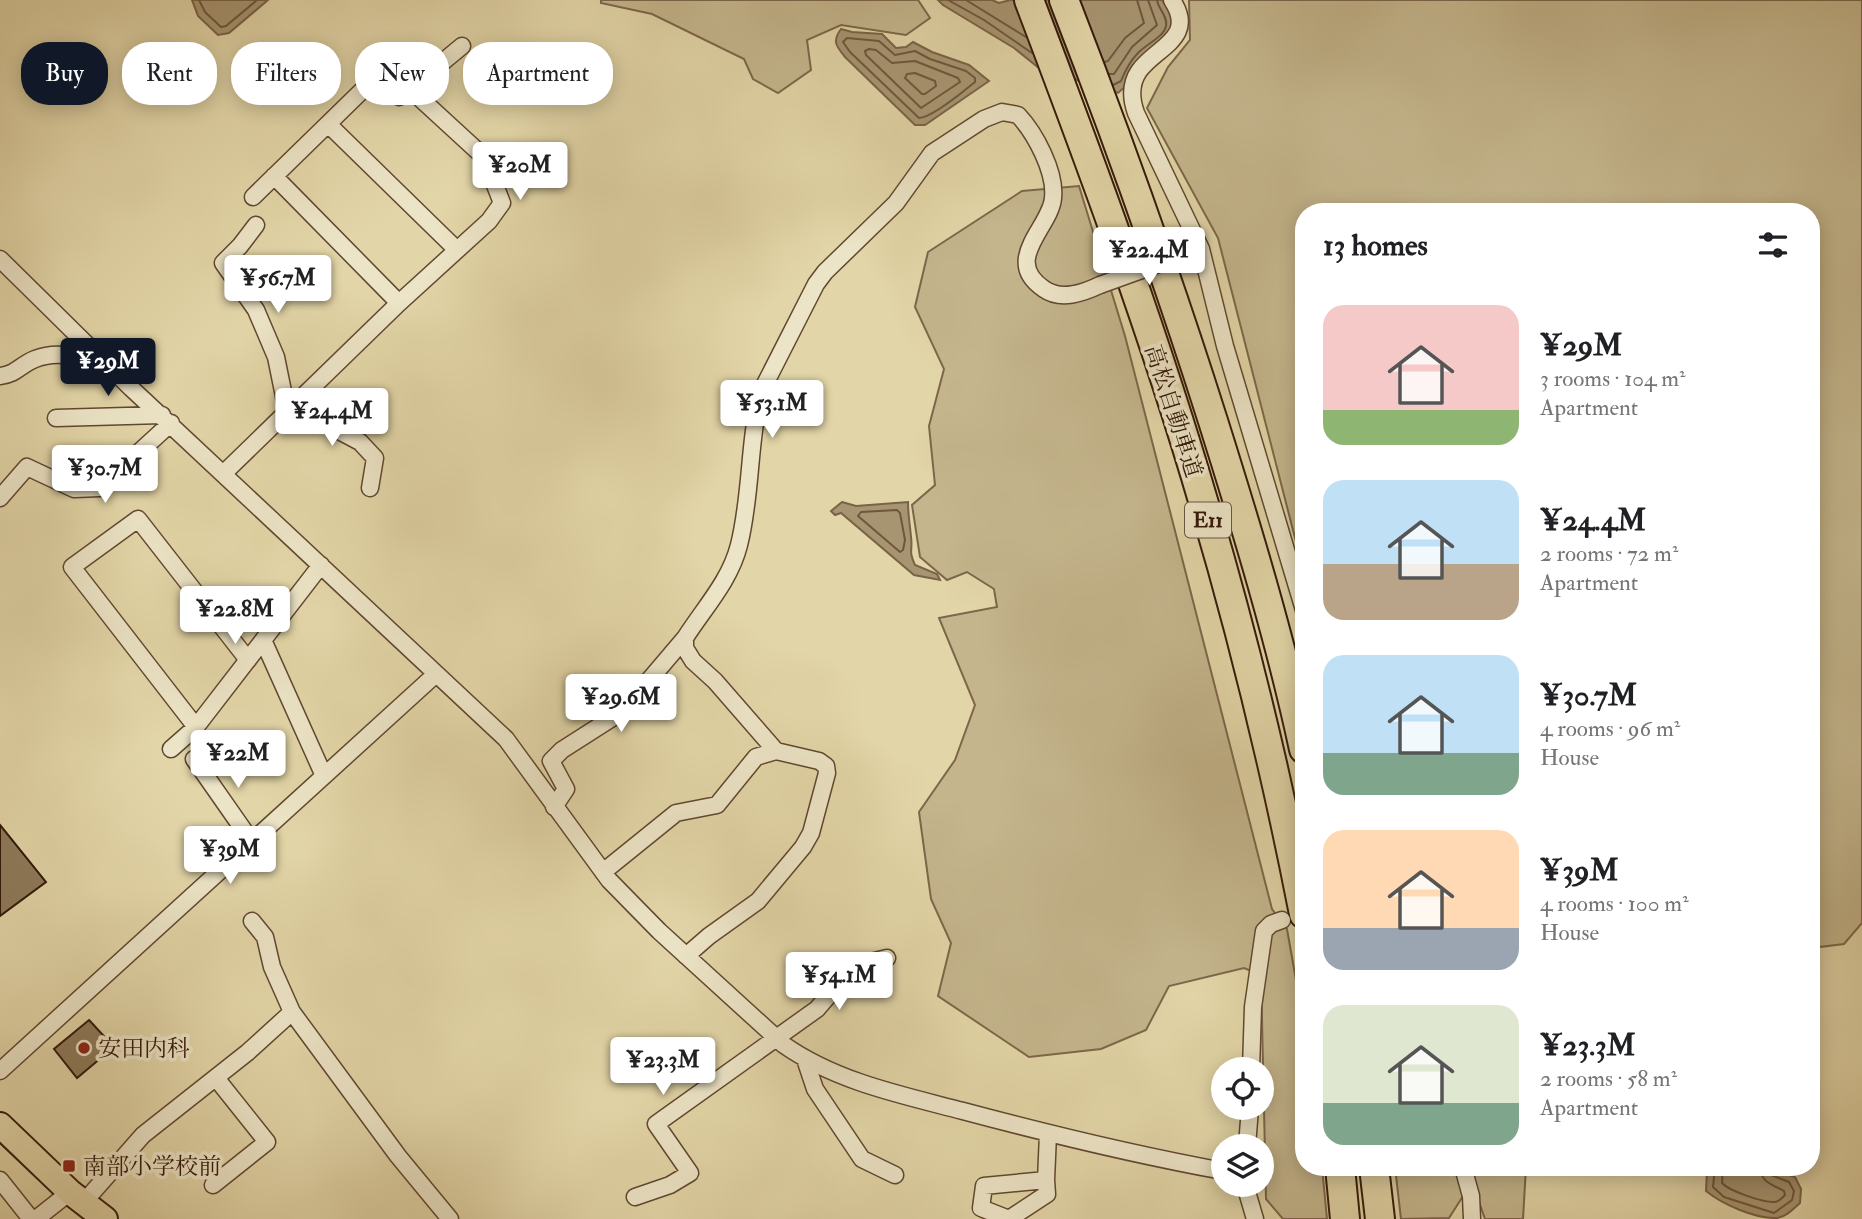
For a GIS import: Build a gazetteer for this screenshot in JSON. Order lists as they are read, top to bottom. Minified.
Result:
{"streets":{"highway":["高松自動車道","E11"]},"places":{"other":["安田内科"],"transit":["南部小学校前"]},"page":{"chip":["Buy","Rent","Filters","New","Apartment"],"price":["¥20M","¥22.4M","¥56.7M","¥29M","¥53.1M","¥24.4M","¥30.7M","¥22.8M","¥29.6M","¥22M","¥39M","¥54.1M","¥23.3M"],"heading":"13 homes","list":[{"name":"¥29M","note":"3 rooms · 104 m² · Apartment"},{"name":"¥24.4M","note":"2 rooms · 72 m² · Apartment"},{"name":"¥30.7M","note":"4 rooms · 96 m² · House"},{"name":"¥39M","note":"4 rooms · 100 m² · House"},{"name":"¥23.3M","note":"2 rooms · 58 m² · Apartment"}]}}
